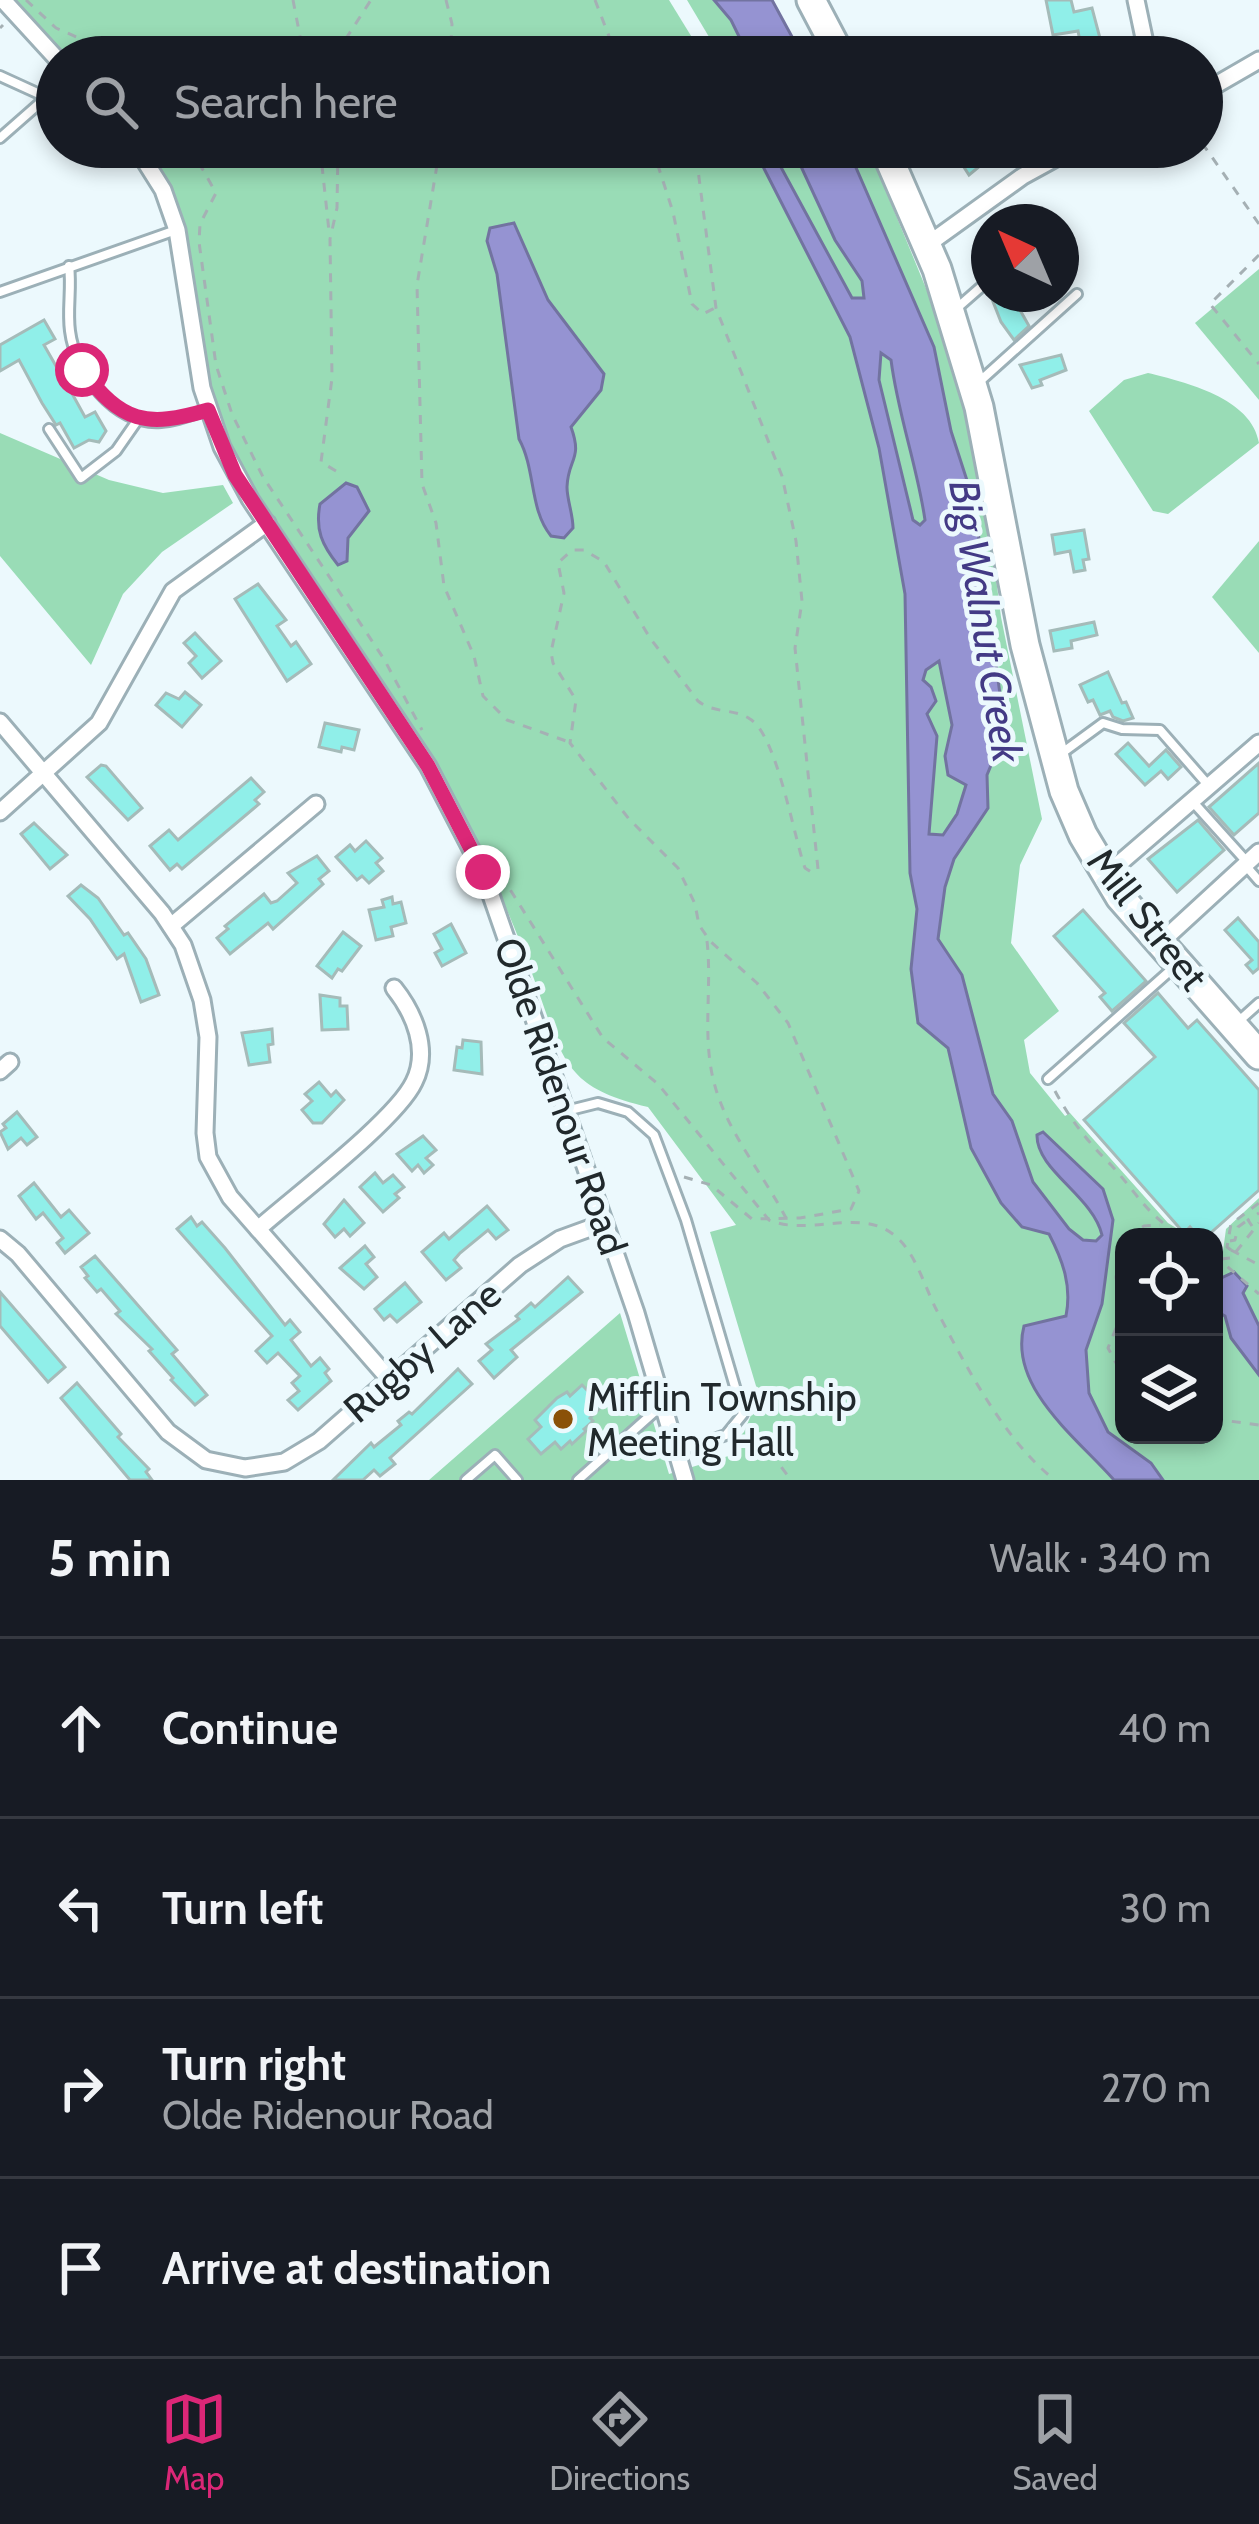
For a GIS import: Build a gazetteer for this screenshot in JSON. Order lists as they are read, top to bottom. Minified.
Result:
{"streets":{"highway":["Mill Street"],"street":["Olde Ridenour Road","Rugby Lane"]},"crossings":[["Olde Ridenour Road","Rugby Lane"]],"water":["Big Walnut Creek"],"places":["Mifflin Township Meeting Hall"],"north":"top left","page":{"search":"Search here","heading":["5 min","Walk · 340 m"],"list":[["Continue","40 m"],["Turn left","30 m"],["Turn right","Olde Ridenour Road","270 m"],"Arrive at destination"],"nav":["Map","Directions","Saved"]}}
